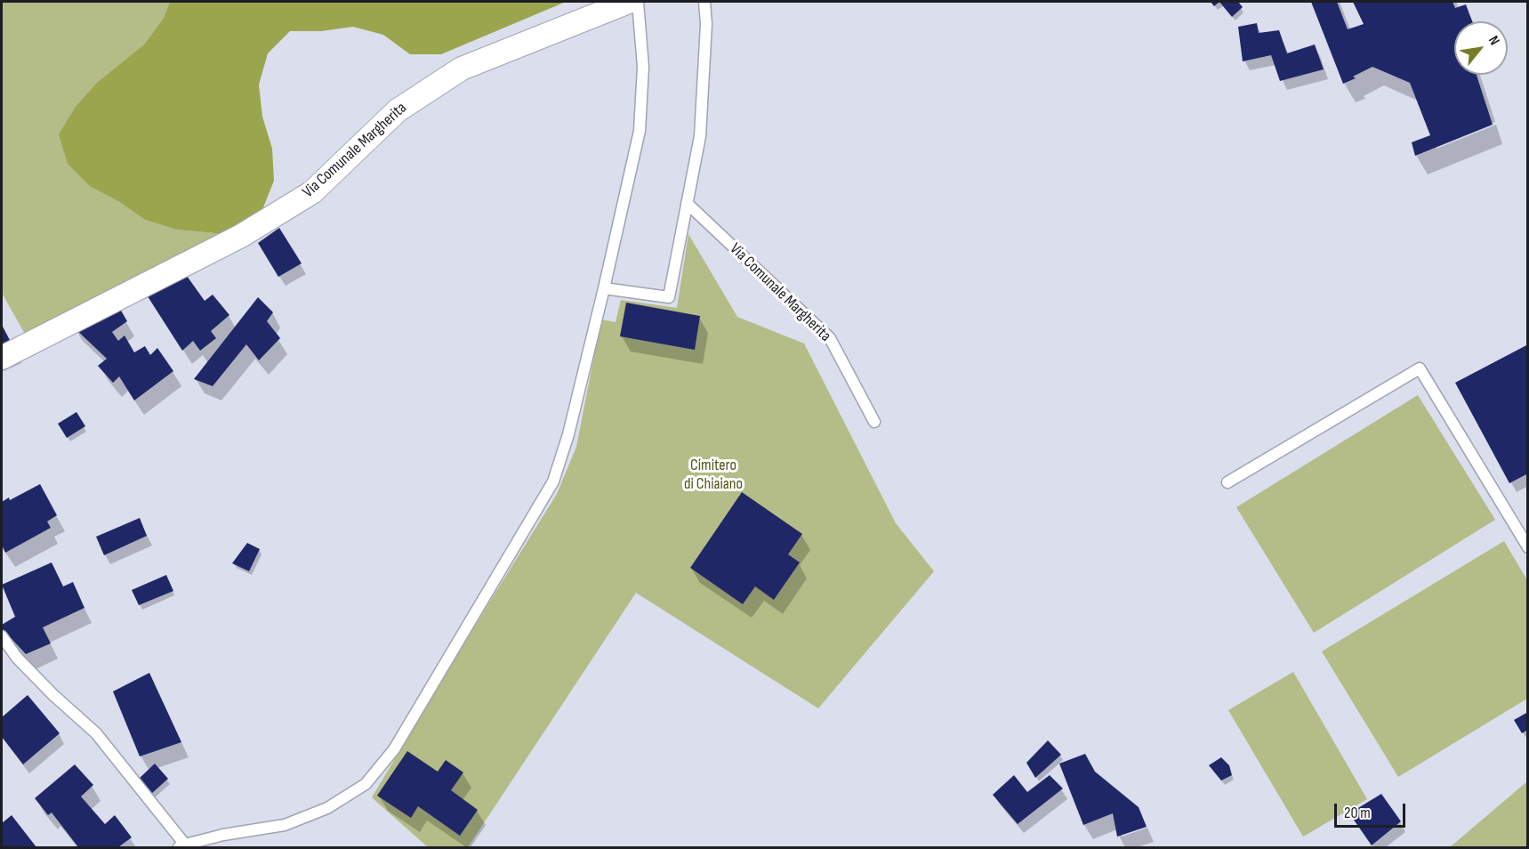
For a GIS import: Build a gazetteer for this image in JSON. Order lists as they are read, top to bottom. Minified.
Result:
{"streets":{"street":["Via Comunale Margherita"]},"parks":["Cimitero di Chiaiano"],"scale_bar":"20 m","north":"top right"}
